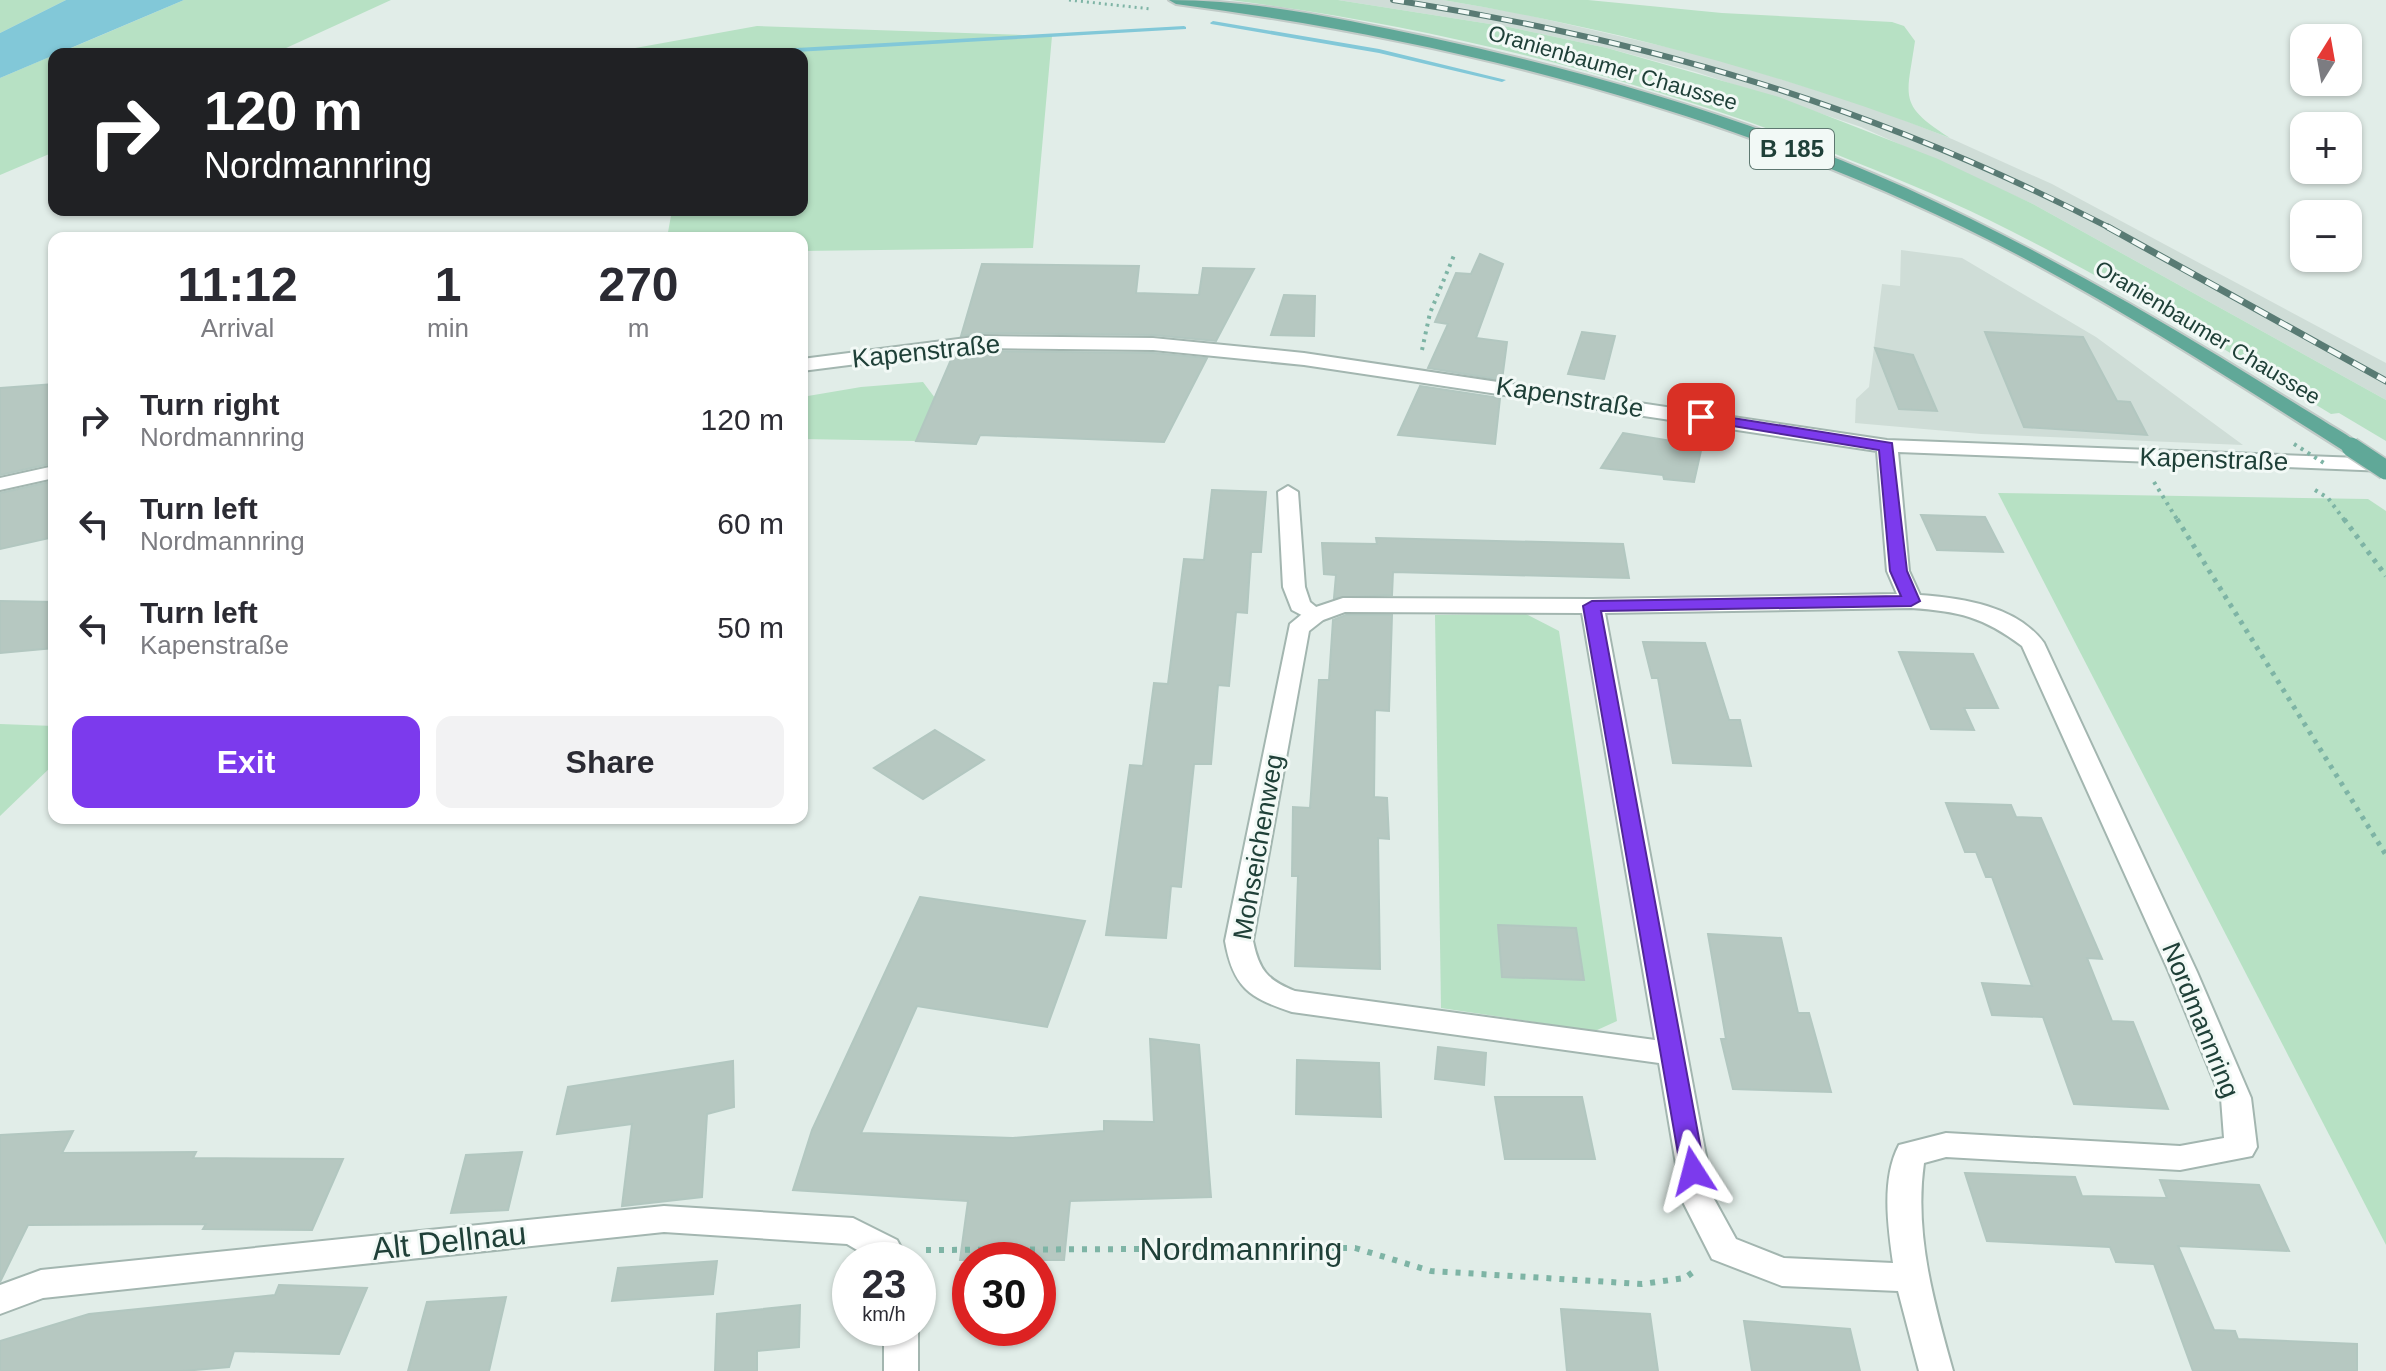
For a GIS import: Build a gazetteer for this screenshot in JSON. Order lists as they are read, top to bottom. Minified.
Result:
{"streets":{"main road":["Oranienbaumer Chaussee","B 185"],"street":["Kapenstraße","Mohseichenweg","Nordmannring","Alt Dellnau"]},"crossings":[["Oranienbaumer Chaussee","Kapenstraße"]],"north":"top","page":{"map_buttons":["+","−"],"turn":["120 m","Nordmannring"],"eta":["11:12","Arrival","1","min","270","m"],"list":[{"name":"Turn right","note":"Nordmannring","value":"120 m"},{"name":"Turn left","note":"Nordmannring","value":"60 m"},{"name":"Turn left","note":"Kapenstraße","value":"50 m"}],"buttons":["Exit","Share"],"speed":"23 km/h","limit":"30"}}
